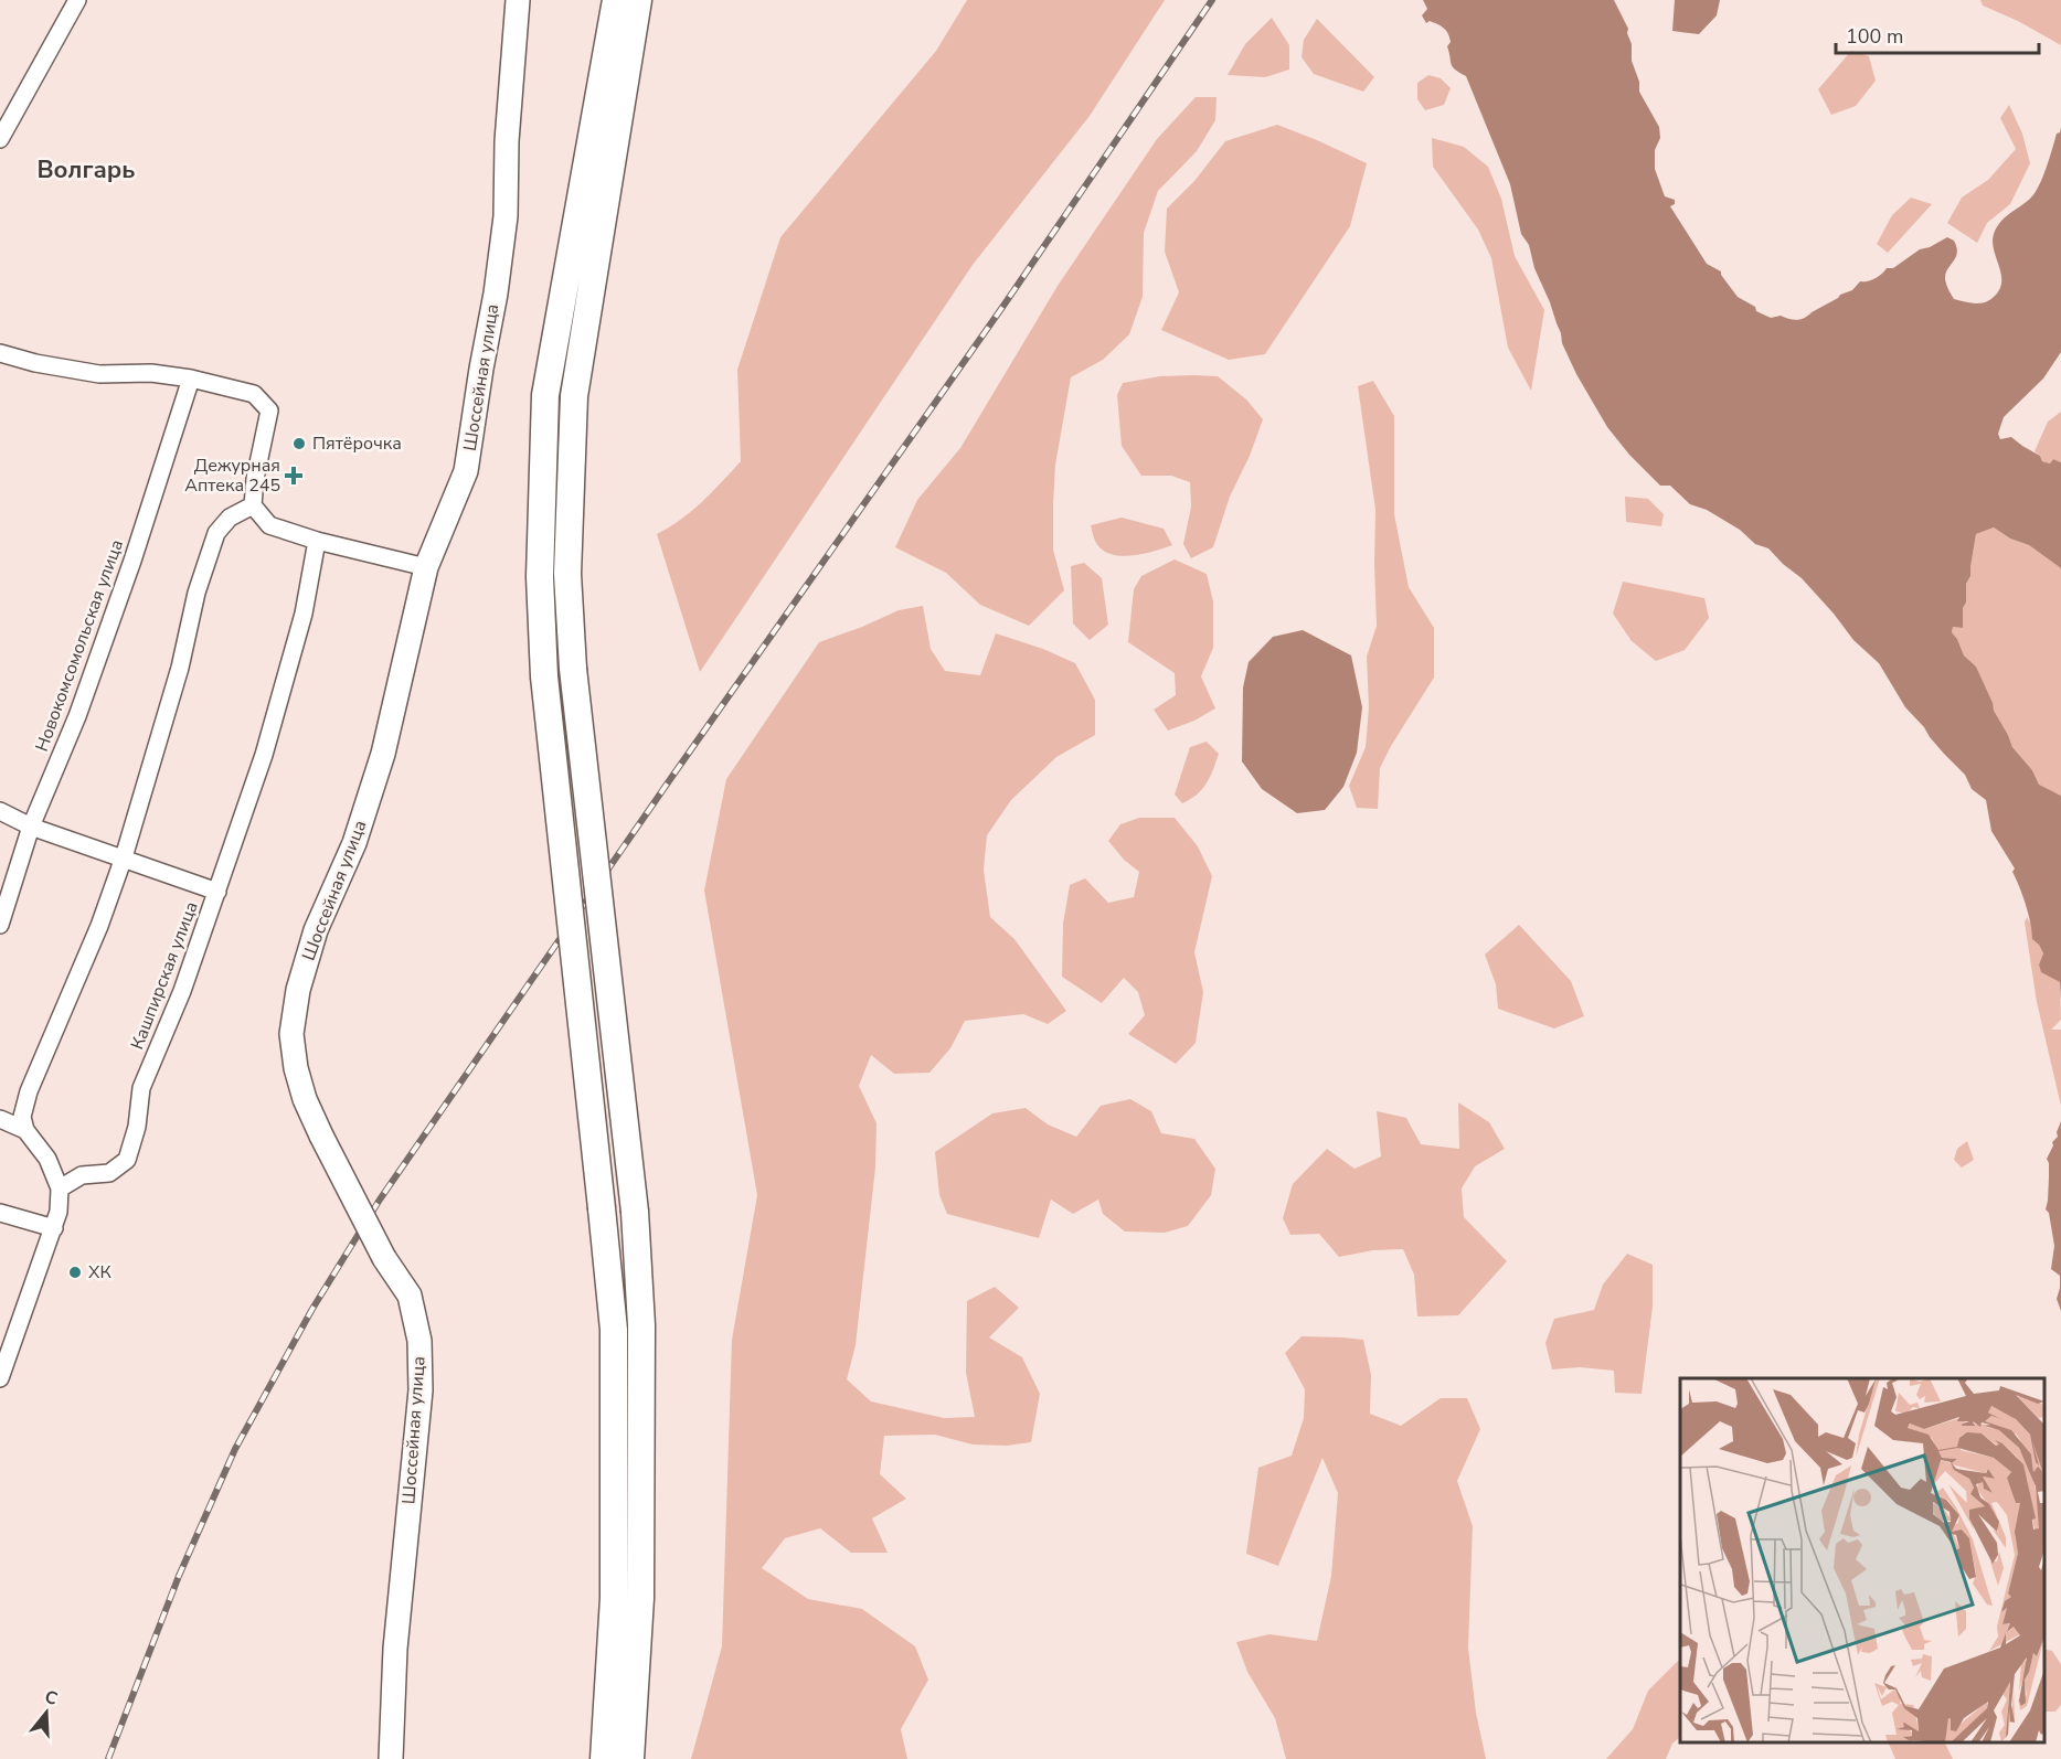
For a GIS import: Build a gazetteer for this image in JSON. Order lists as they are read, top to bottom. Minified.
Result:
{"streets":{"main road":["Шоссейная улица"],"street":["Новокомсомольская улица","Кашпирская улица"]},"districts":["Волгарь"],"places":{"other":["Пятёрочка","ХК"],"health":["Дежурная Аптека 245"]},"scale_bar":"100 m","north":"top"}
